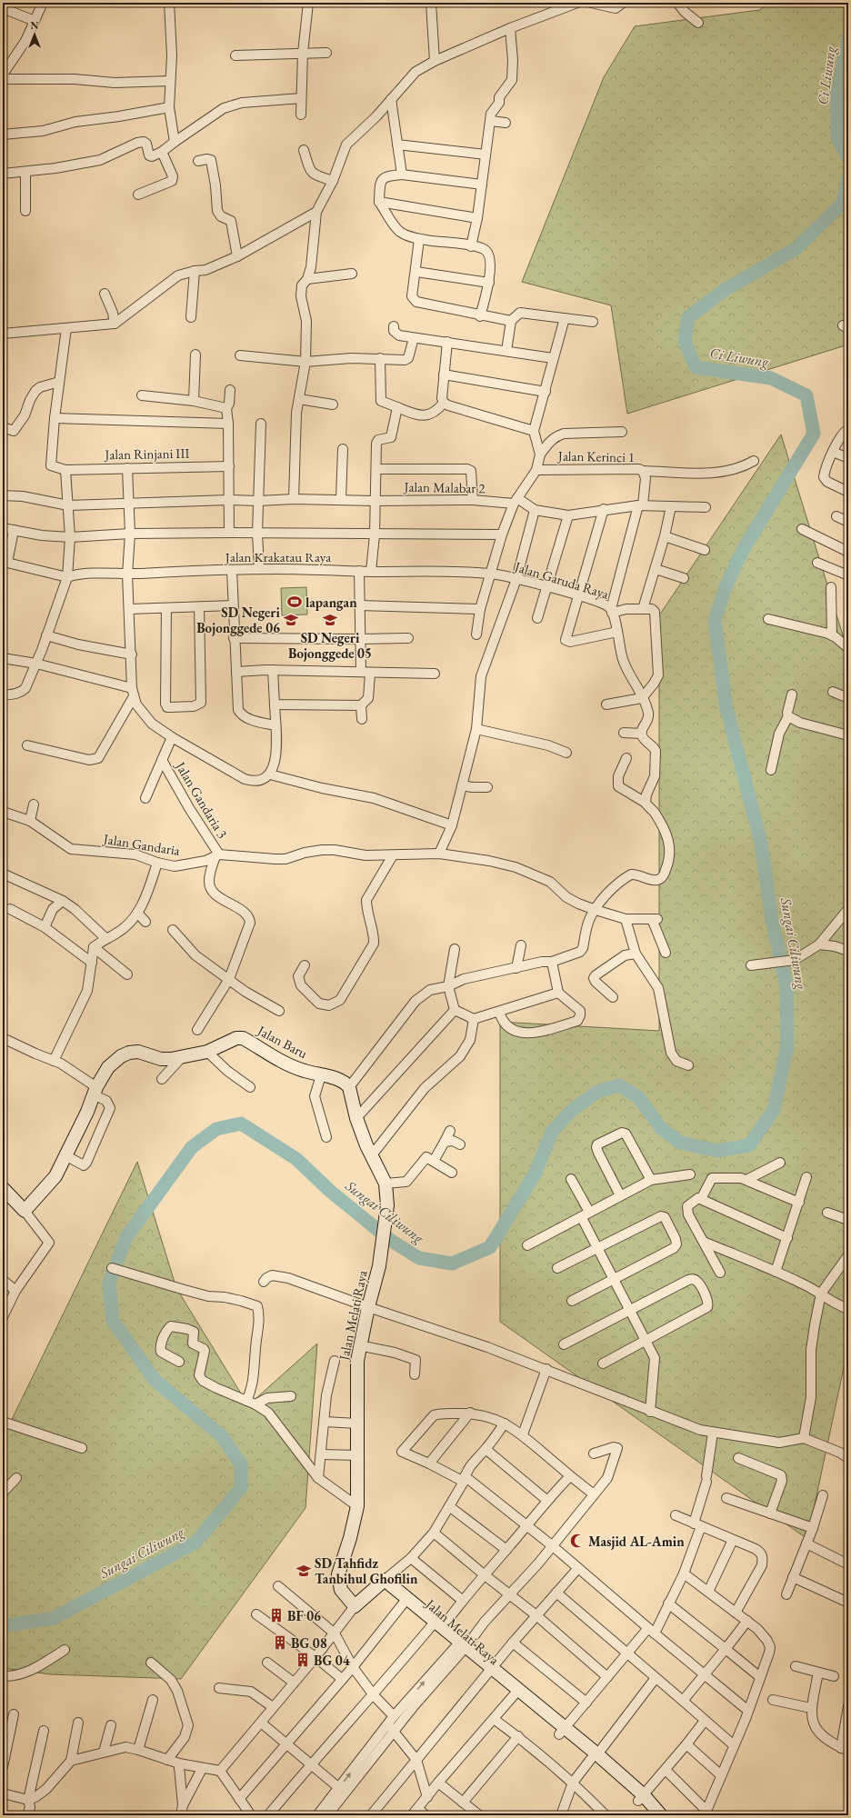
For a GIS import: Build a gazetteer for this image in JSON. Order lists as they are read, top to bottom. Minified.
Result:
{"streets":{"street":["Jalan Rinjani III","Jalan Kerinci 1","Jalan Malabar 2","Jalan Krakatau Raya","Jalan Garuda Raya","Jalan Gandaria 3","Jalan Gandaria","Jalan Baru","Jalan Melati Raya"]},"crossings":[["Jalan Kerinci 1","Jalan Garuda Raya"],["Jalan Krakatau Raya","Jalan Garuda Raya"],["Jalan Gandaria 3","Jalan Gandaria"]],"water":["Ci Liwung","Sungai Ciliwung"],"places":{"sports":["lapangan"],"school or university":["SD Negeri Bojonggede 06","SD Negeri Bojonggede 05","SD Tahfidz Tanbihul Ghofilin"],"mosque":["Masjid AL-Amin"],"building":["BF 06","BG 08","BG 04"]},"north":"top"}
